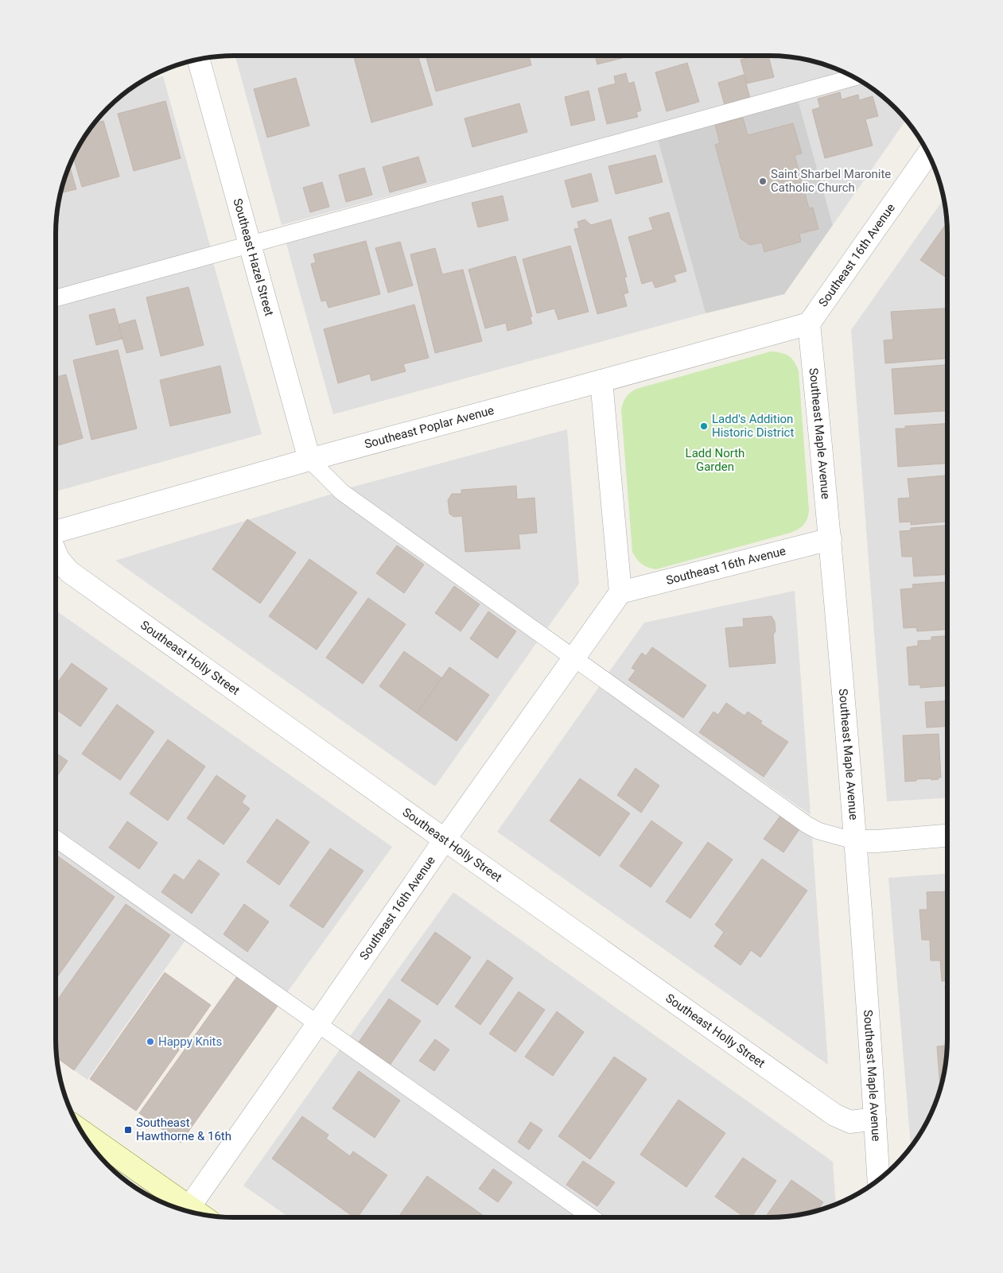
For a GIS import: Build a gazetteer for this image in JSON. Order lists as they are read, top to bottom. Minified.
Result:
{"streets":{"street":["Southeast 16th Avenue","Southeast Hazel Street","Southeast Poplar Avenue","Southeast Maple Avenue","Southeast Holly Street"]},"crossings":[["Southeast 16th Avenue","Southeast Poplar Avenue"],["Southeast 16th Avenue","Southeast Maple Avenue"],["Southeast 16th Avenue","Southeast Holly Street"],["Southeast Hazel Street","Southeast Poplar Avenue"],["Southeast Poplar Avenue","Southeast Maple Avenue"],["Southeast Maple Avenue","Southeast Holly Street"]],"parks":["Ladd North Garden"],"places":{"other":["Saint Sharbel Maronite Catholic Church","Ladd's Addition Historic District","Happy Knits"],"transit":["Southeast Hawthorne & 16th"]}}
